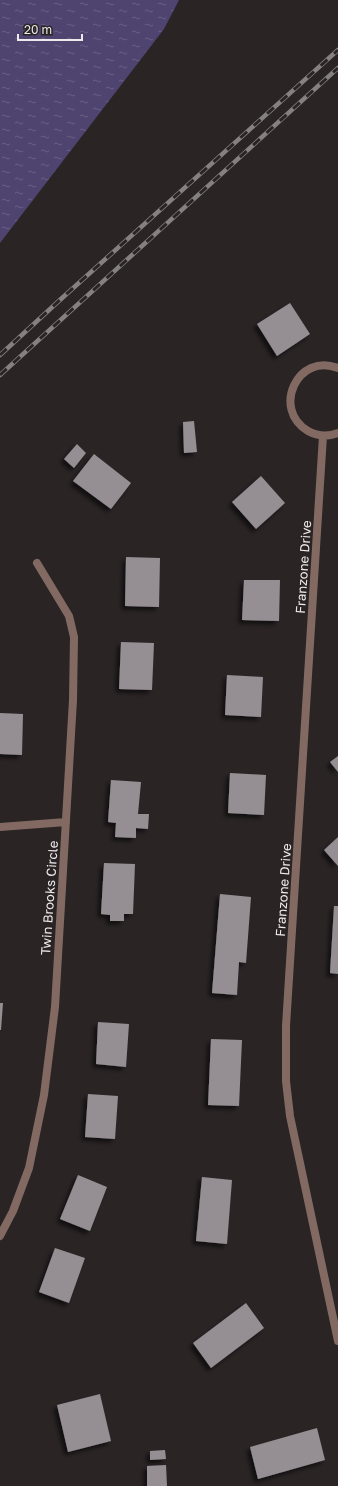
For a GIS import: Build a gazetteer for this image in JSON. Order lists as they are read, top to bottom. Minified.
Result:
{"streets":{"street":["Franzone Drive","Twin Brooks Circle"]},"scale_bar":"20 m"}
